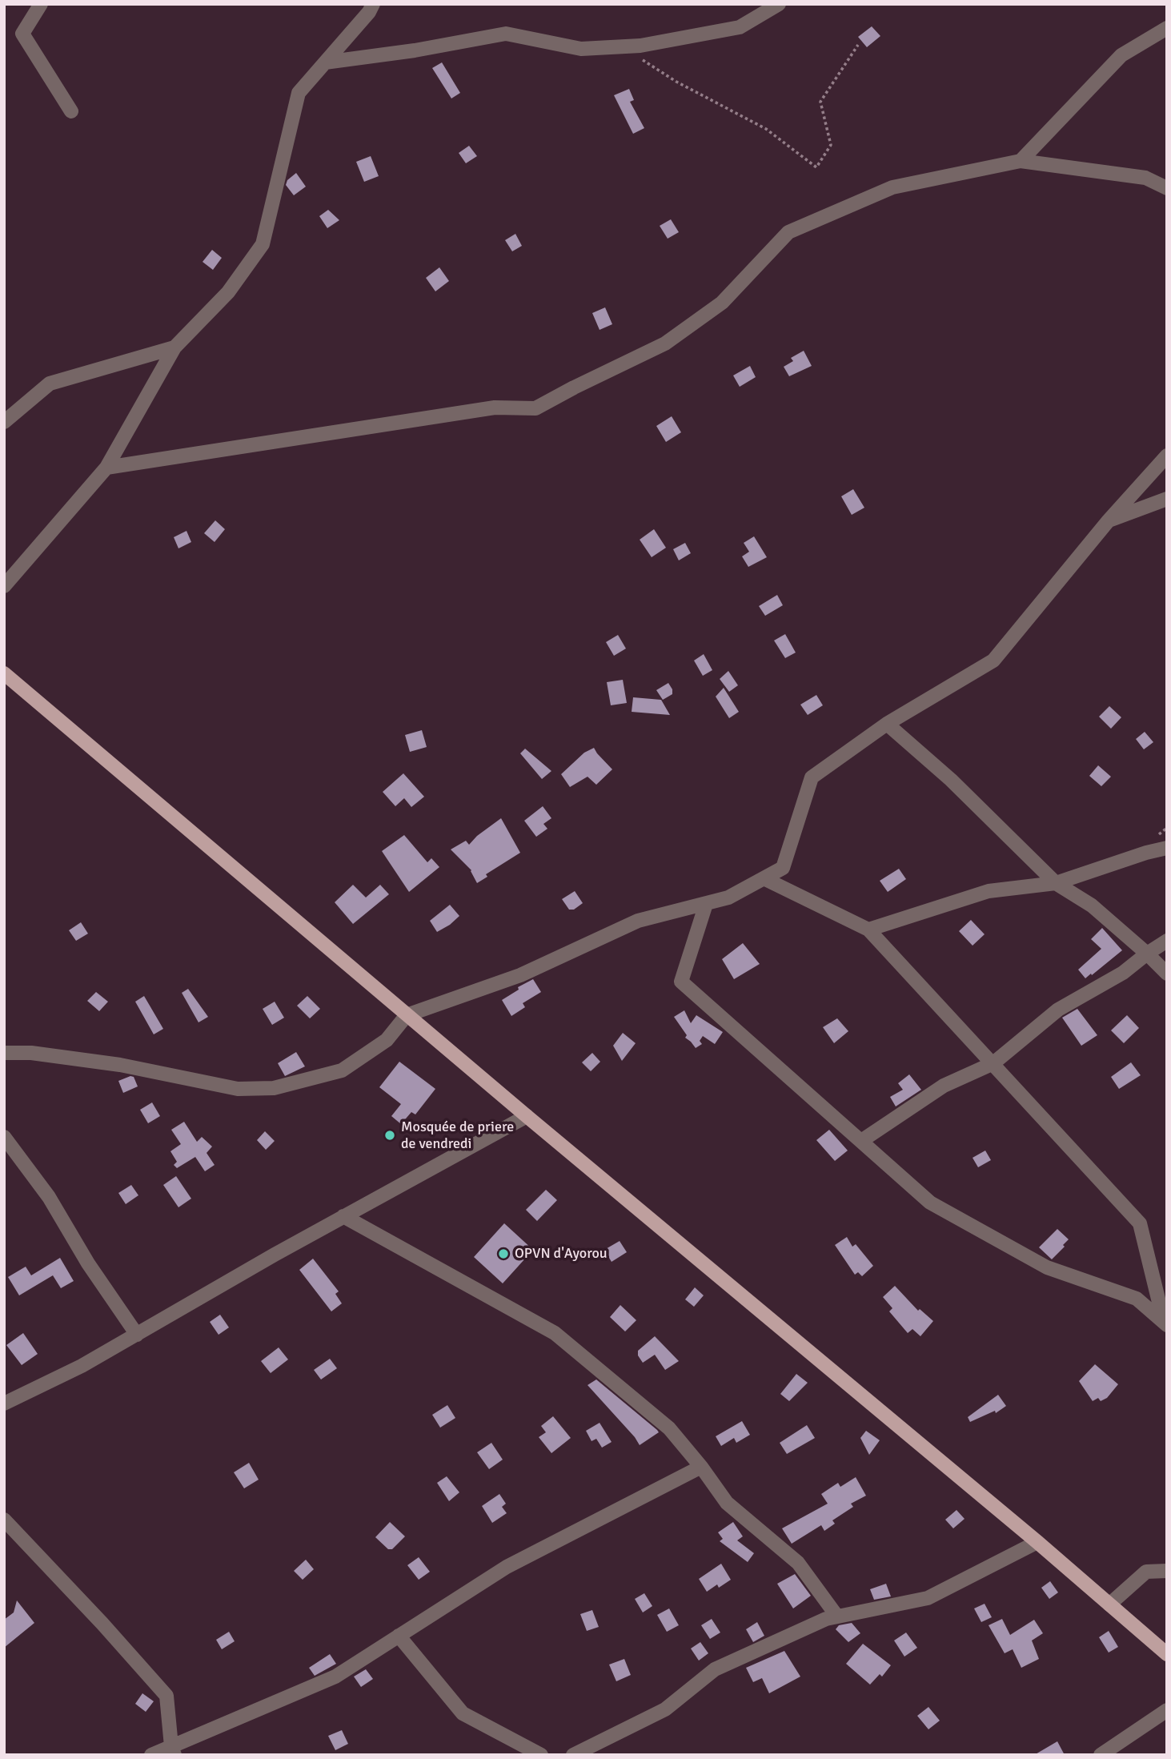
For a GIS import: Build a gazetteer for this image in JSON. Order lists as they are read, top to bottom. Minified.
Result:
{"places":["Mosquée de priere de vendredi","OPVN d'Ayorou"]}
